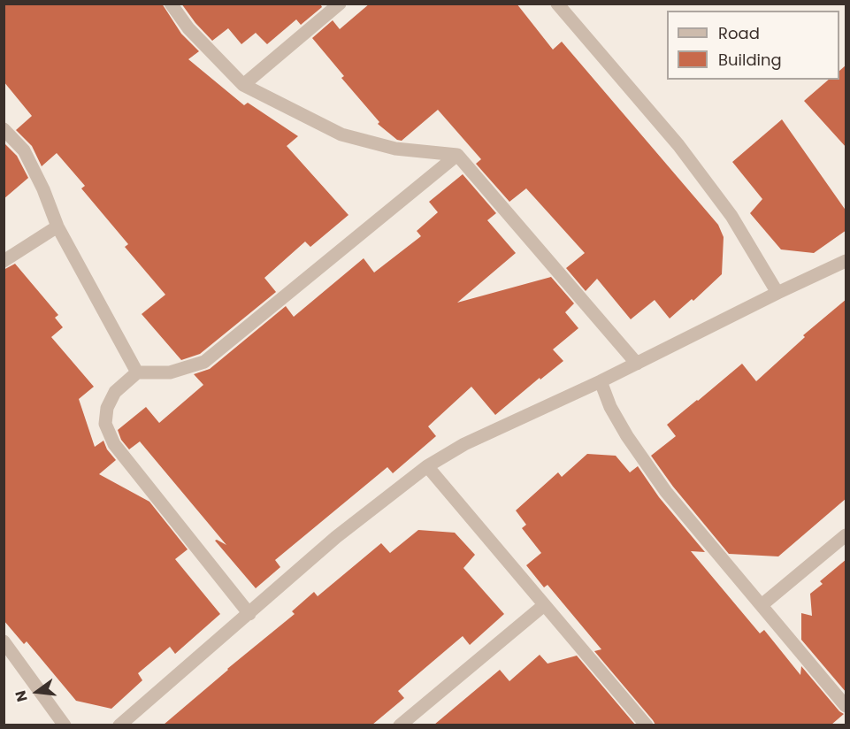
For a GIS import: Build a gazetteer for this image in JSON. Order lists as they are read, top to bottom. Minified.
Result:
{"legend":["Road","Building"],"north":"left"}
